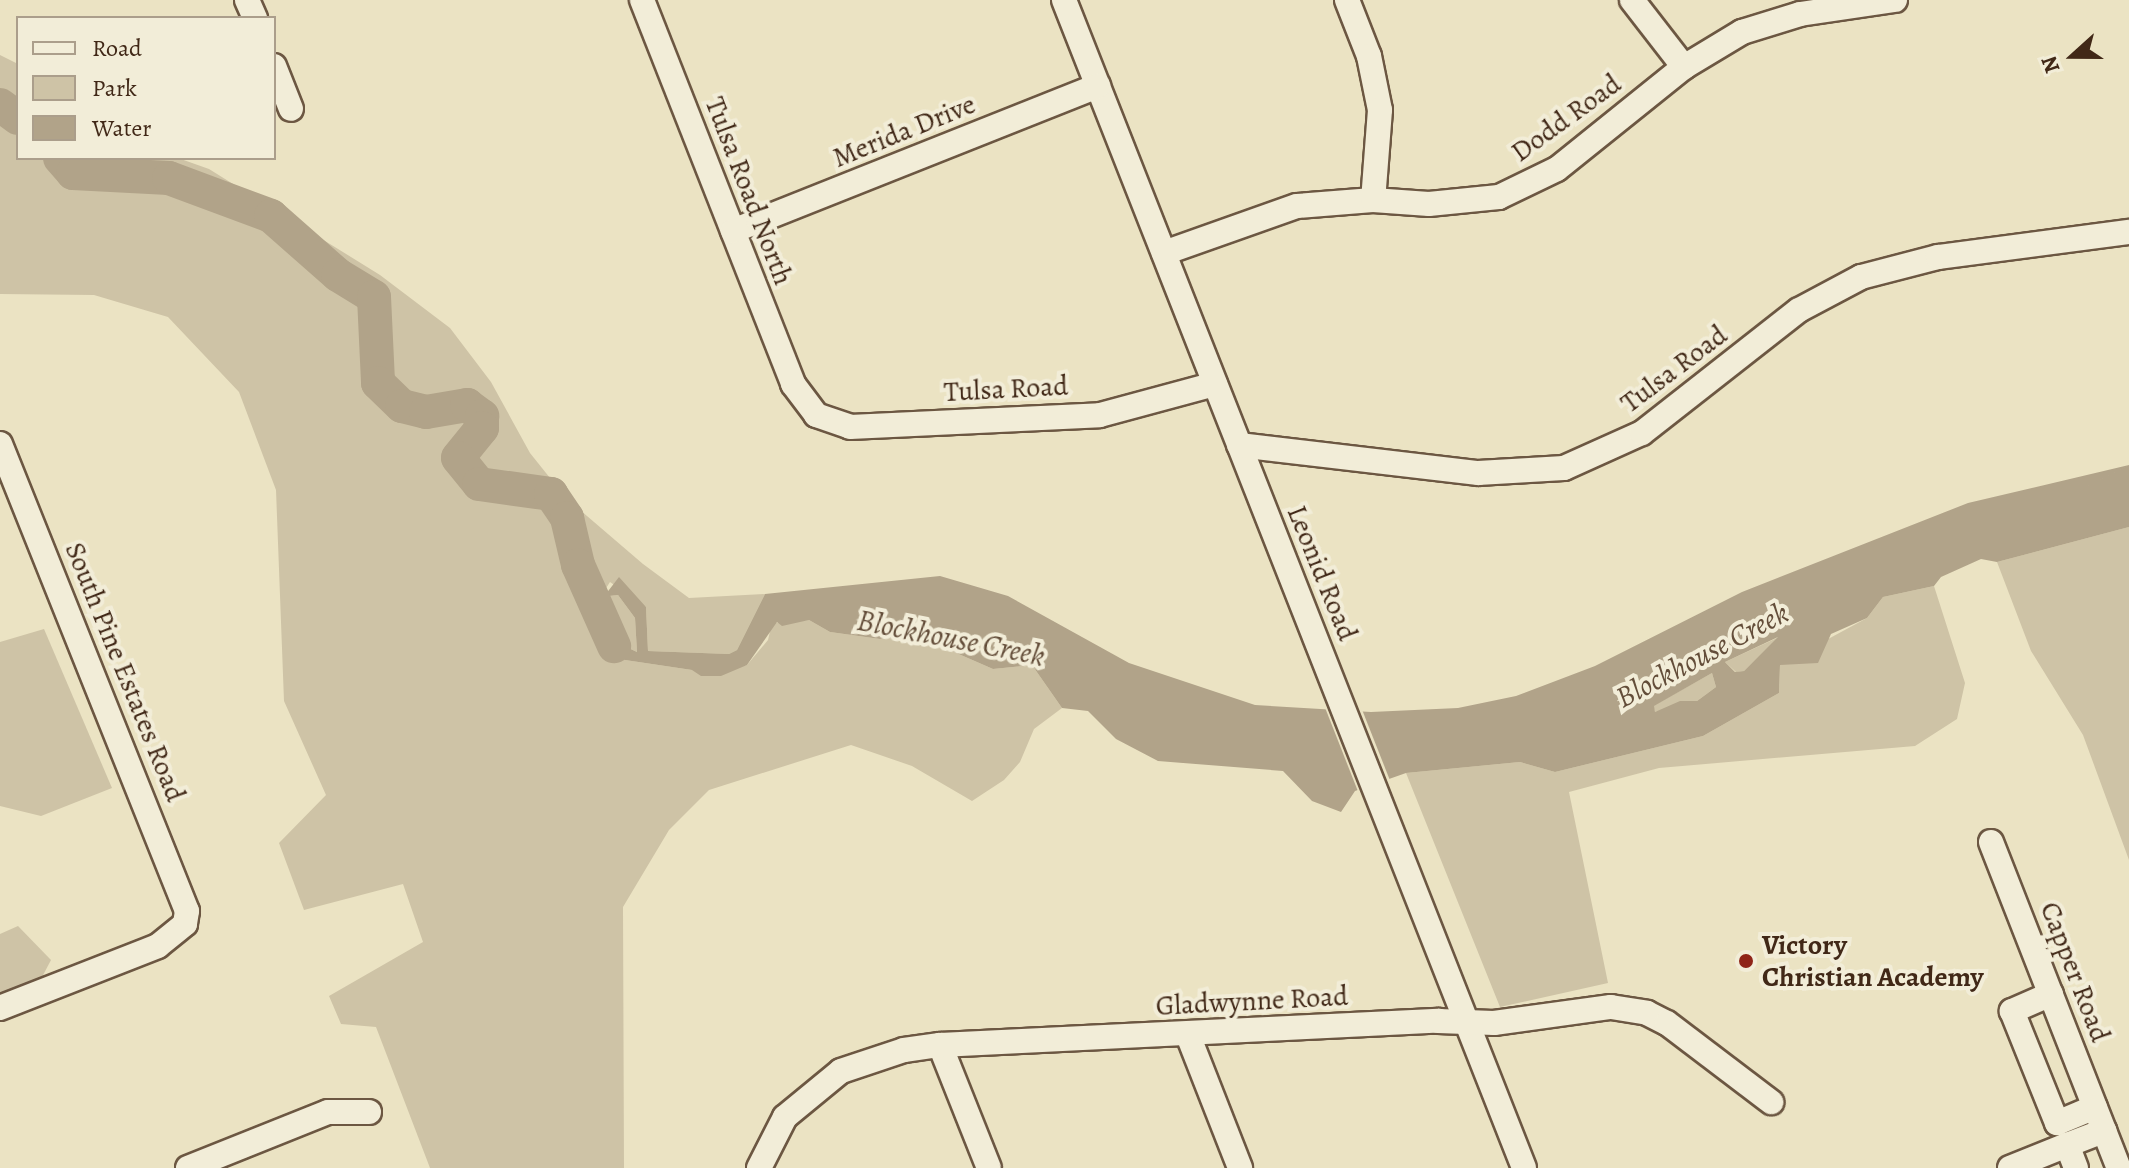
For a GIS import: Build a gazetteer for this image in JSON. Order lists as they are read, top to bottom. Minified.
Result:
{"streets":{"street":["Dodd Road","Merida Drive","Tulsa Road North","Tulsa Road","Leonid Road","South Pine Estates Road","Capper Road","Gladwynne Road"]},"crossings":[["Dodd Road","Leonid Road"],["Merida Drive","Tulsa Road North"],["Merida Drive","Leonid Road"],["Tulsa Road North","Tulsa Road"],["Tulsa Road","Leonid Road"],["Leonid Road","Gladwynne Road"]],"water":["Blockhouse Creek"],"places":["Victory Christian Academy"],"legend":["Road","Park","Water"],"north":"left"}
